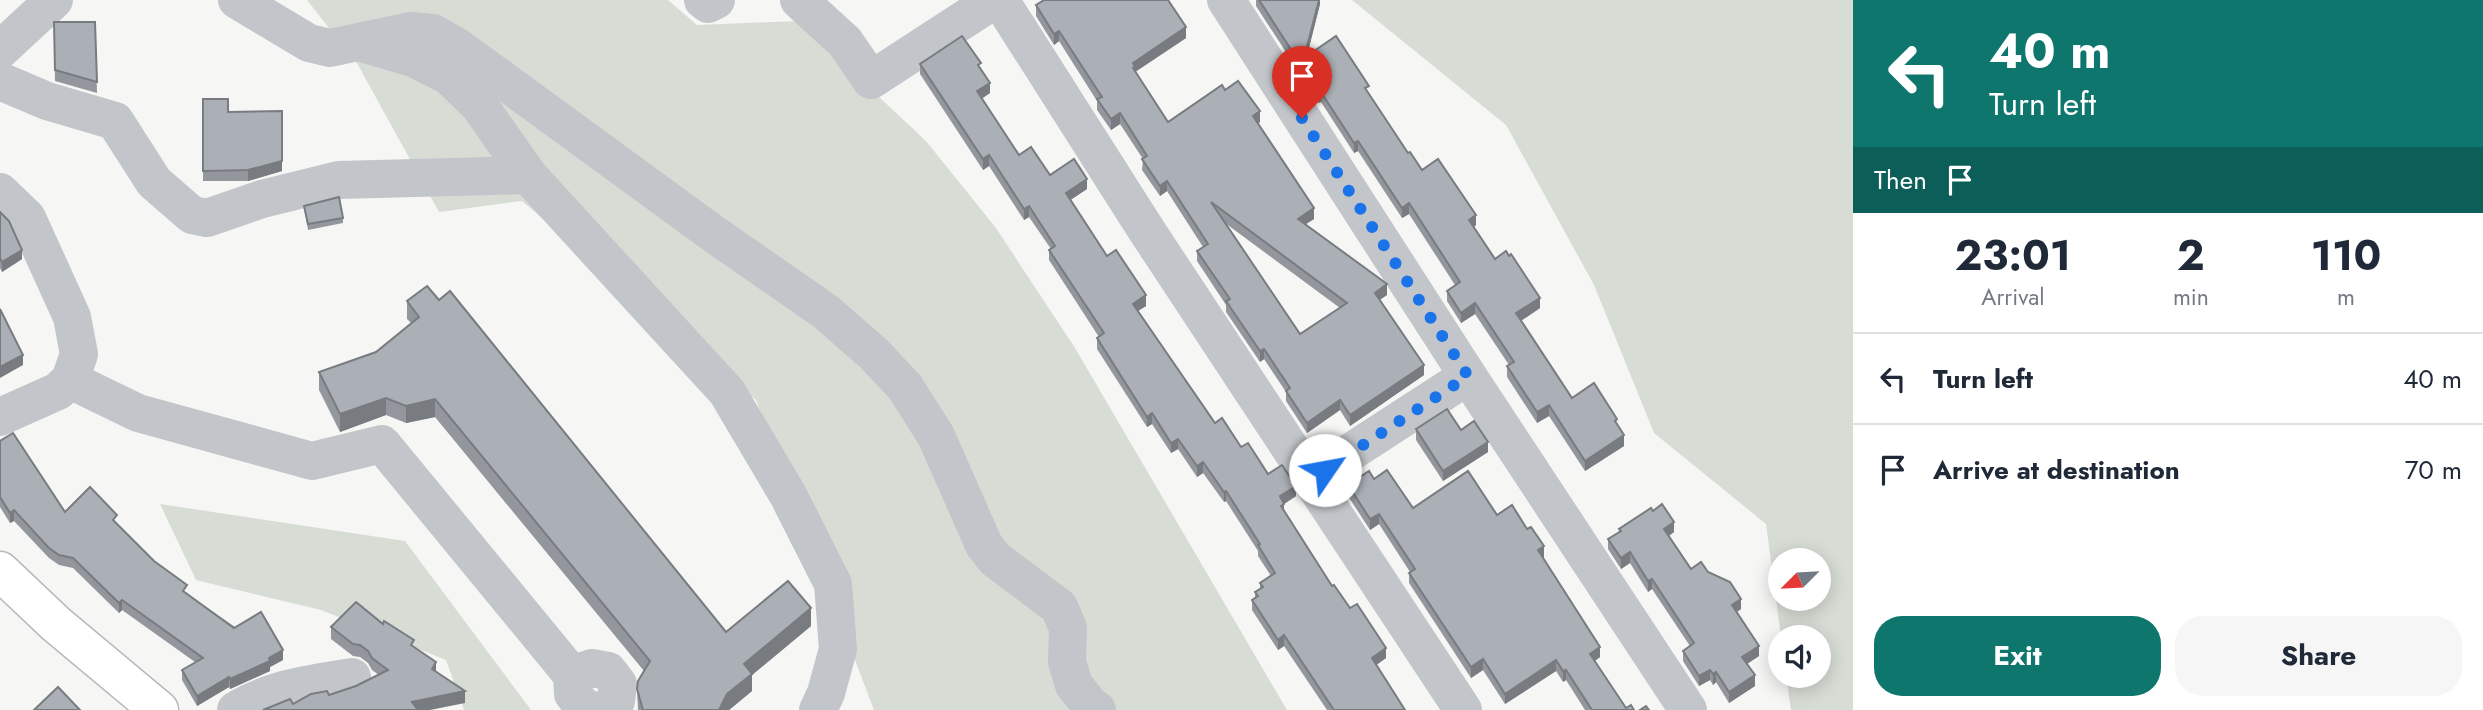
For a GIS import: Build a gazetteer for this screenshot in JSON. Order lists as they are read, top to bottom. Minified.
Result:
{"north":"bottom left","page":{"turn":["40 m","Turn left"],"then":"Then","eta":["23:01","Arrival","2","min","110","m"],"list":[{"name":"Turn left","value":"40 m"},{"name":"Arrive at destination","value":"70 m"}],"buttons":["Exit","Share"]}}
